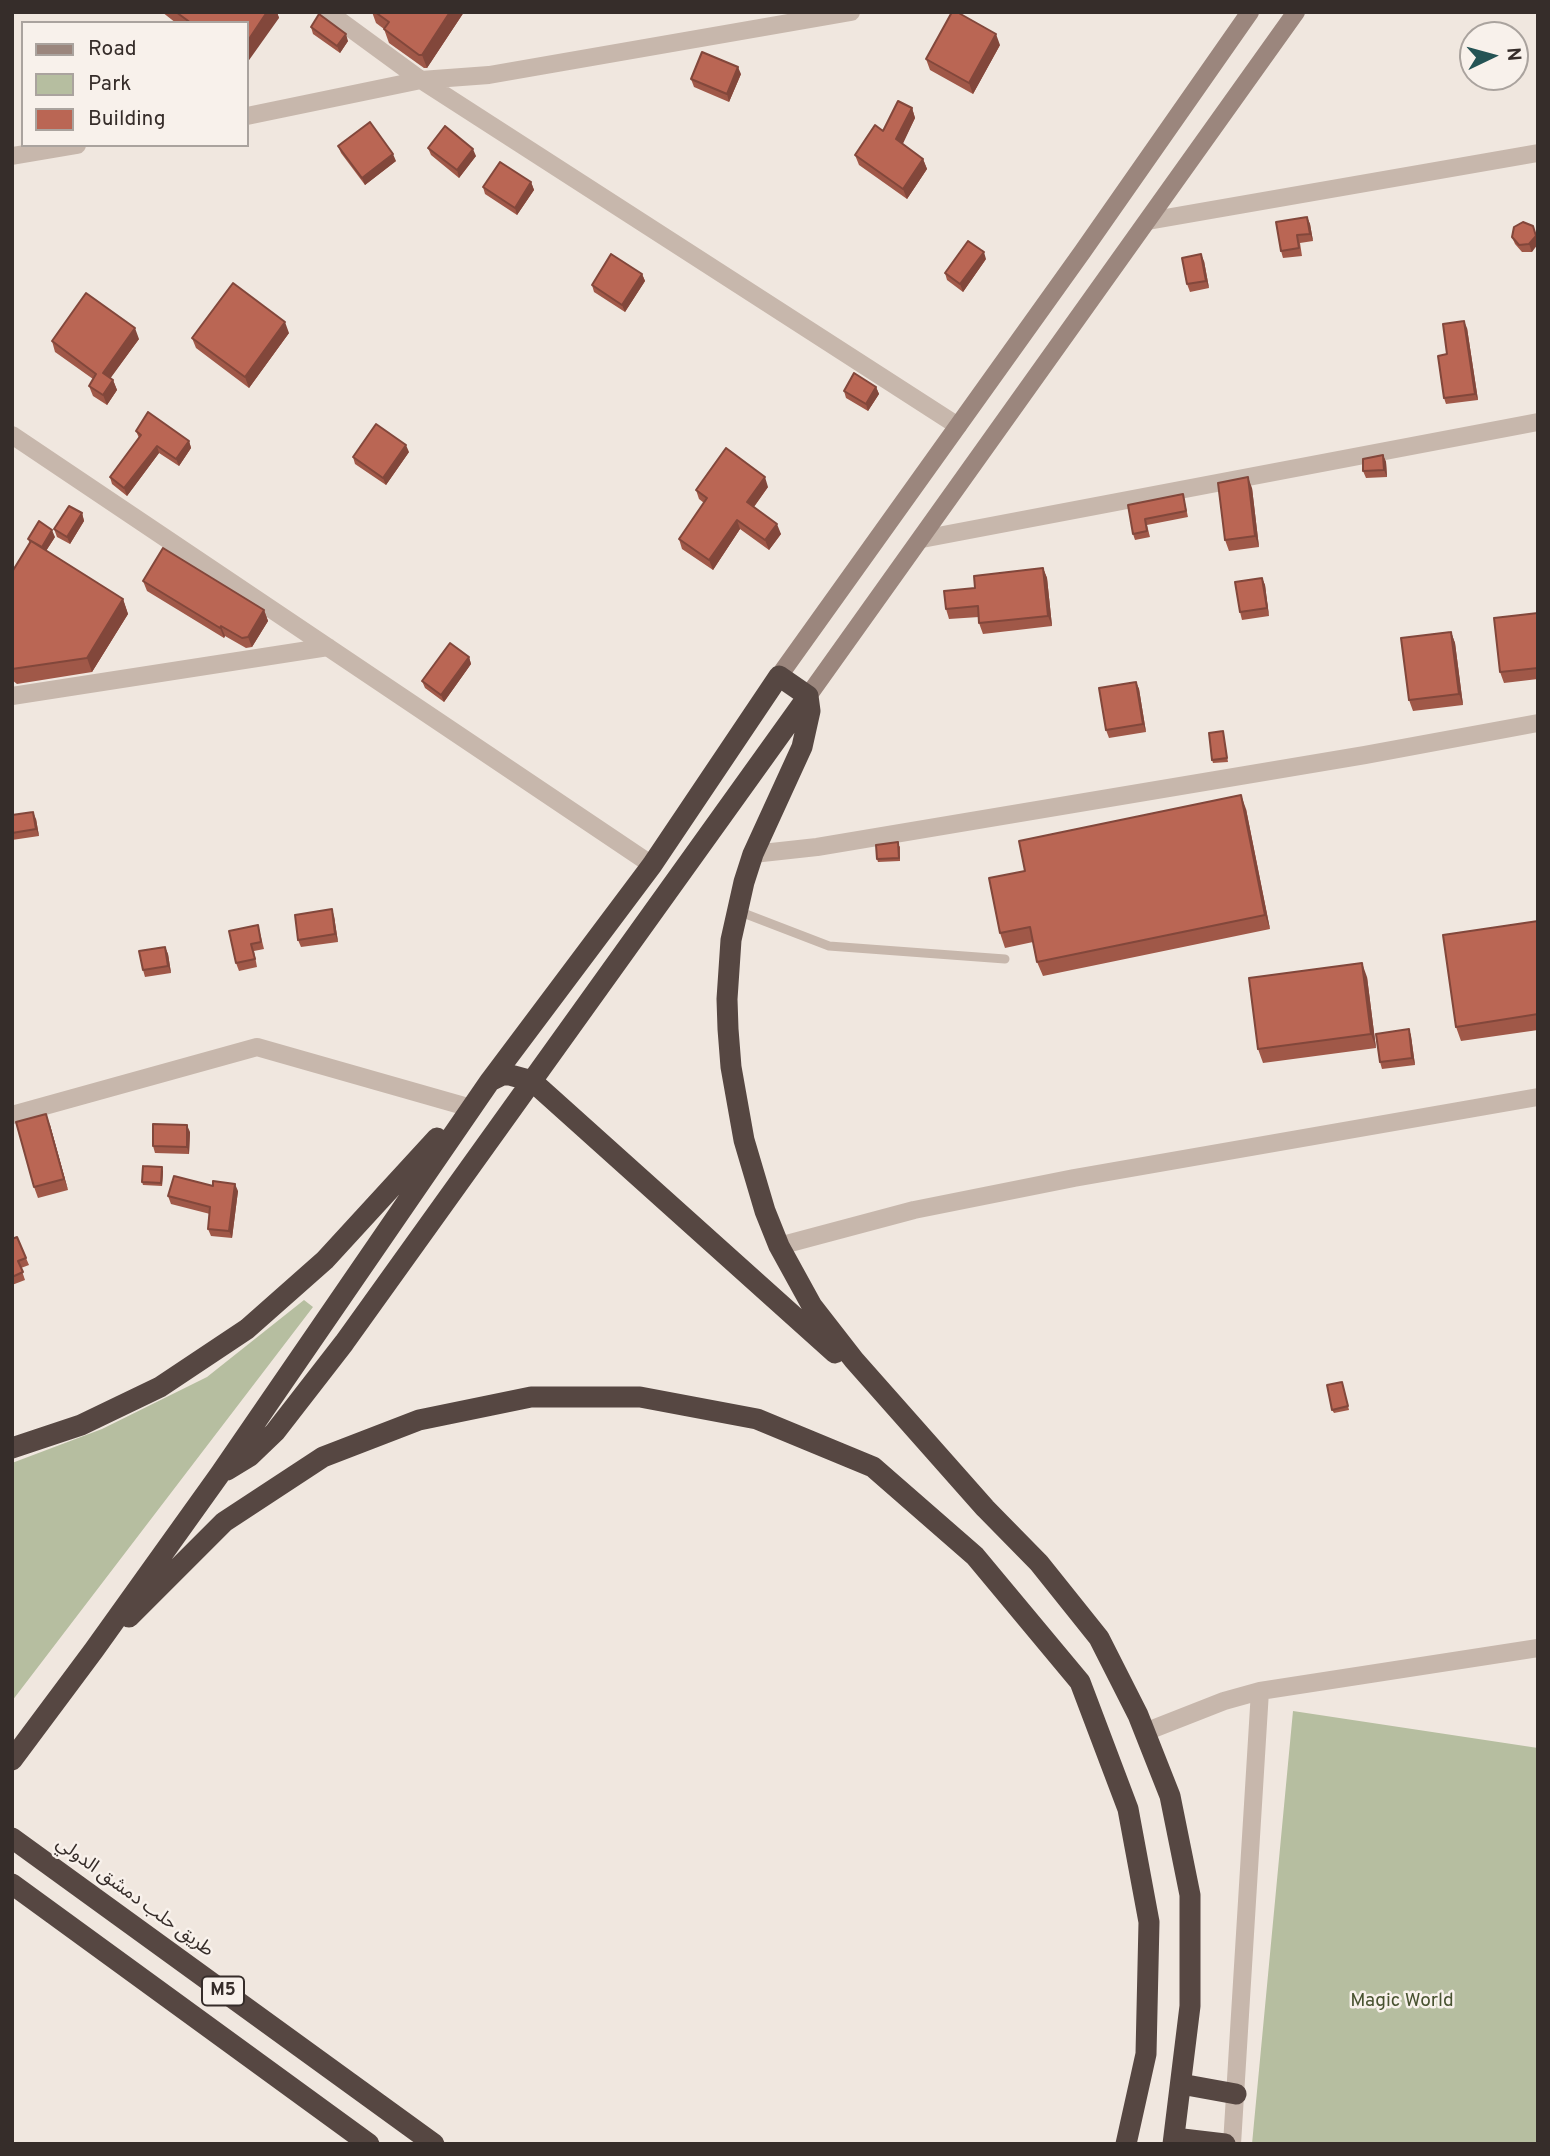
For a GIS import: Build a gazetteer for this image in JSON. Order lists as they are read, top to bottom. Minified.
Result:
{"streets":{"highway":["طريق حلب دمشق الدولي","M5"]},"parks":["Magic World"],"legend":["Road","Park","Building"],"north":"right"}
